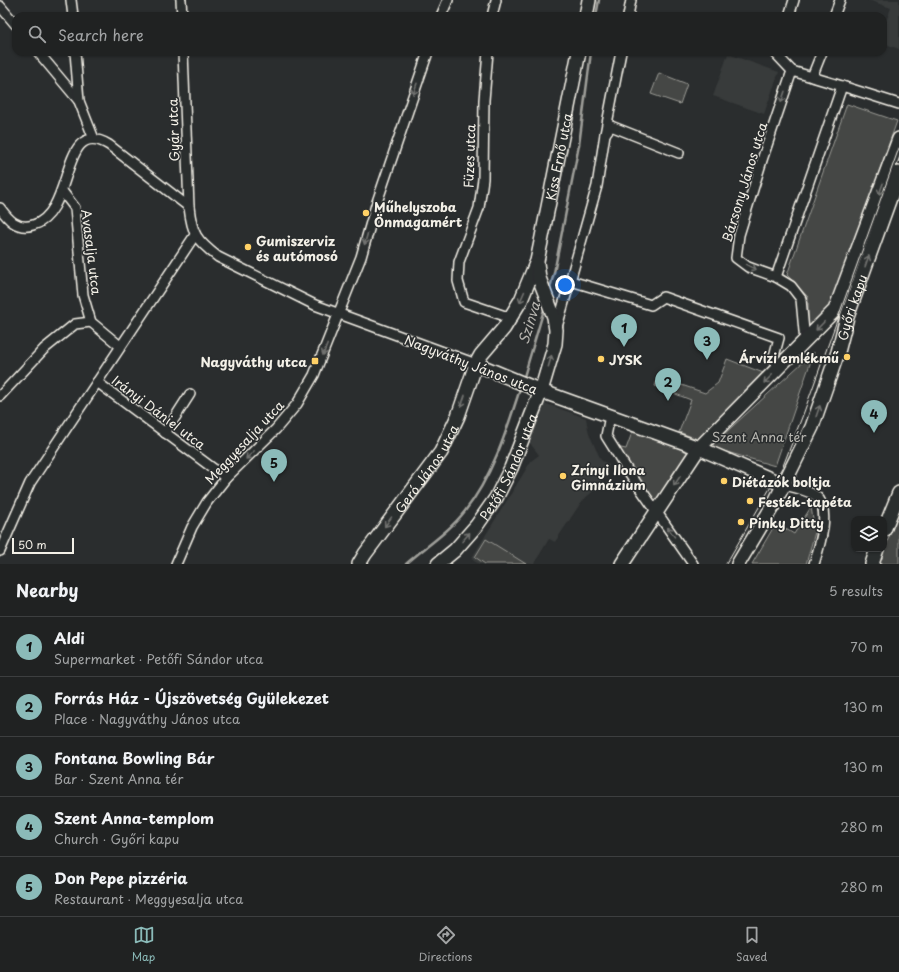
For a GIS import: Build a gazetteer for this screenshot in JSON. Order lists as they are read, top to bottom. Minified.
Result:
{"streets":{"street":["Gyár utca","Füzes utca","Kiss Ernő utca","Bársony János utca","Avasalja utca","Győri kapu","Nagyváthy János utca","Irányi Dániel utca","Meggyesalja utca","Petőfi Sándor utca","Geró János utca"]},"crossings":[["Gyár utca","Nagyváthy János utca"],["Füzes utca","Kiss Ernő utca"],["Kiss Ernő utca","Nagyváthy János utca"],["Kiss Ernő utca","Petőfi Sándor utca"],["Kiss Ernő utca","Geró János utca"],["Bársony János utca","Győri kapu"],["Győri kapu","Nagyváthy János utca"],["Nagyváthy János utca","Meggyesalja utca"],["Nagyváthy János utca","Petőfi Sándor utca"],["Nagyváthy János utca","Geró János utca"],["Irányi Dániel utca","Meggyesalja utca"]],"one_way":["Meggyesalja utca","Petőfi Sándor utca","Geró János utca"],"water":["Szinva"],"parks":["Szent Anna tér"],"places":{"other":["Műhelyszoba Önmagamért","Gumiszerviz és autómosó","Árvízi emlékmű","JYSK","Zrínyi Ilona Gimnázium","Diétázók boltja","Festék-tapéta","Pinky Ditty"],"transit":["Nagyváthy utca"]},"scale_bar":"50 m","page":{"search":"Search here","pins":["1","3","2","4","5"],"scale":"50 m","heading":["Nearby","5 results"],"list":[{"mark":"1","name":"Aldi","note":"Supermarket · Petőfi Sándor utca","value":"70 m"},{"mark":"2","name":"Forrás Ház - Újszövetség Gyülekezet","note":"Place · Nagyváthy János utca","value":"130 m"},{"mark":"3","name":"Fontana Bowling Bár","note":"Bar · Szent Anna tér","value":"130 m"},{"mark":"4","name":"Szent Anna-templom","note":"Church · Győri kapu","value":"280 m"},{"mark":"5","name":"Don Pepe pizzéria","note":"Restaurant · Meggyesalja utca","value":"280 m"}],"nav":["Map","Directions","Saved"]}}
